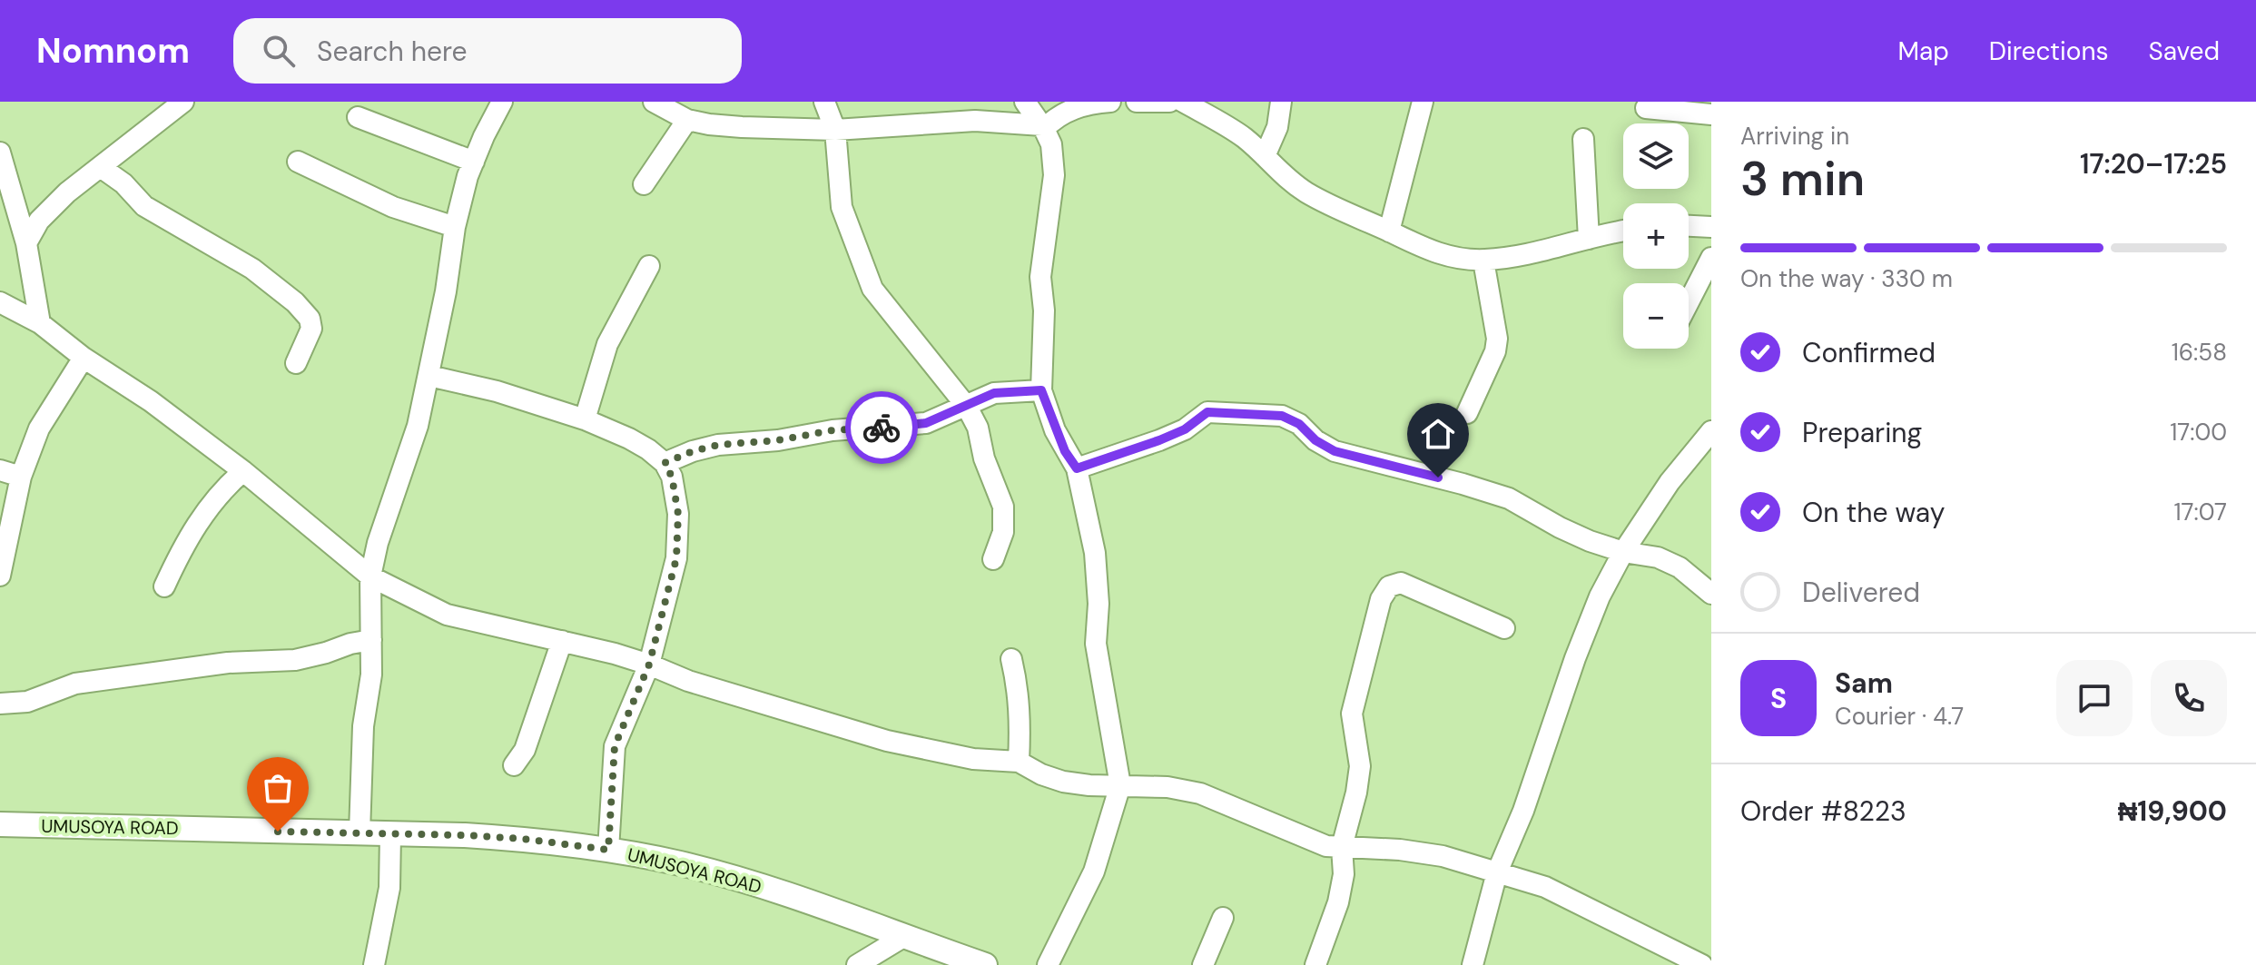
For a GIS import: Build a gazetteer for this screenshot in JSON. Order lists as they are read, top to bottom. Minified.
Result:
{"streets":{"main road":["UMUSOYA ROAD"]},"page":{"header":"Nomnom","search":"Search here","nav":["Map","Directions","Saved"],"heading":["3 min","Arriving in","17:20–17:25"],"panel":["Sam","Courier · 4.7","Order #8223","₦19,900"],"map_buttons":["+","−"],"bar":"On the way · 330 m","list":[["Confirmed","16:58"],["Preparing","17:00"],["On the way","17:07"],"Delivered"],"round":"S"}}
